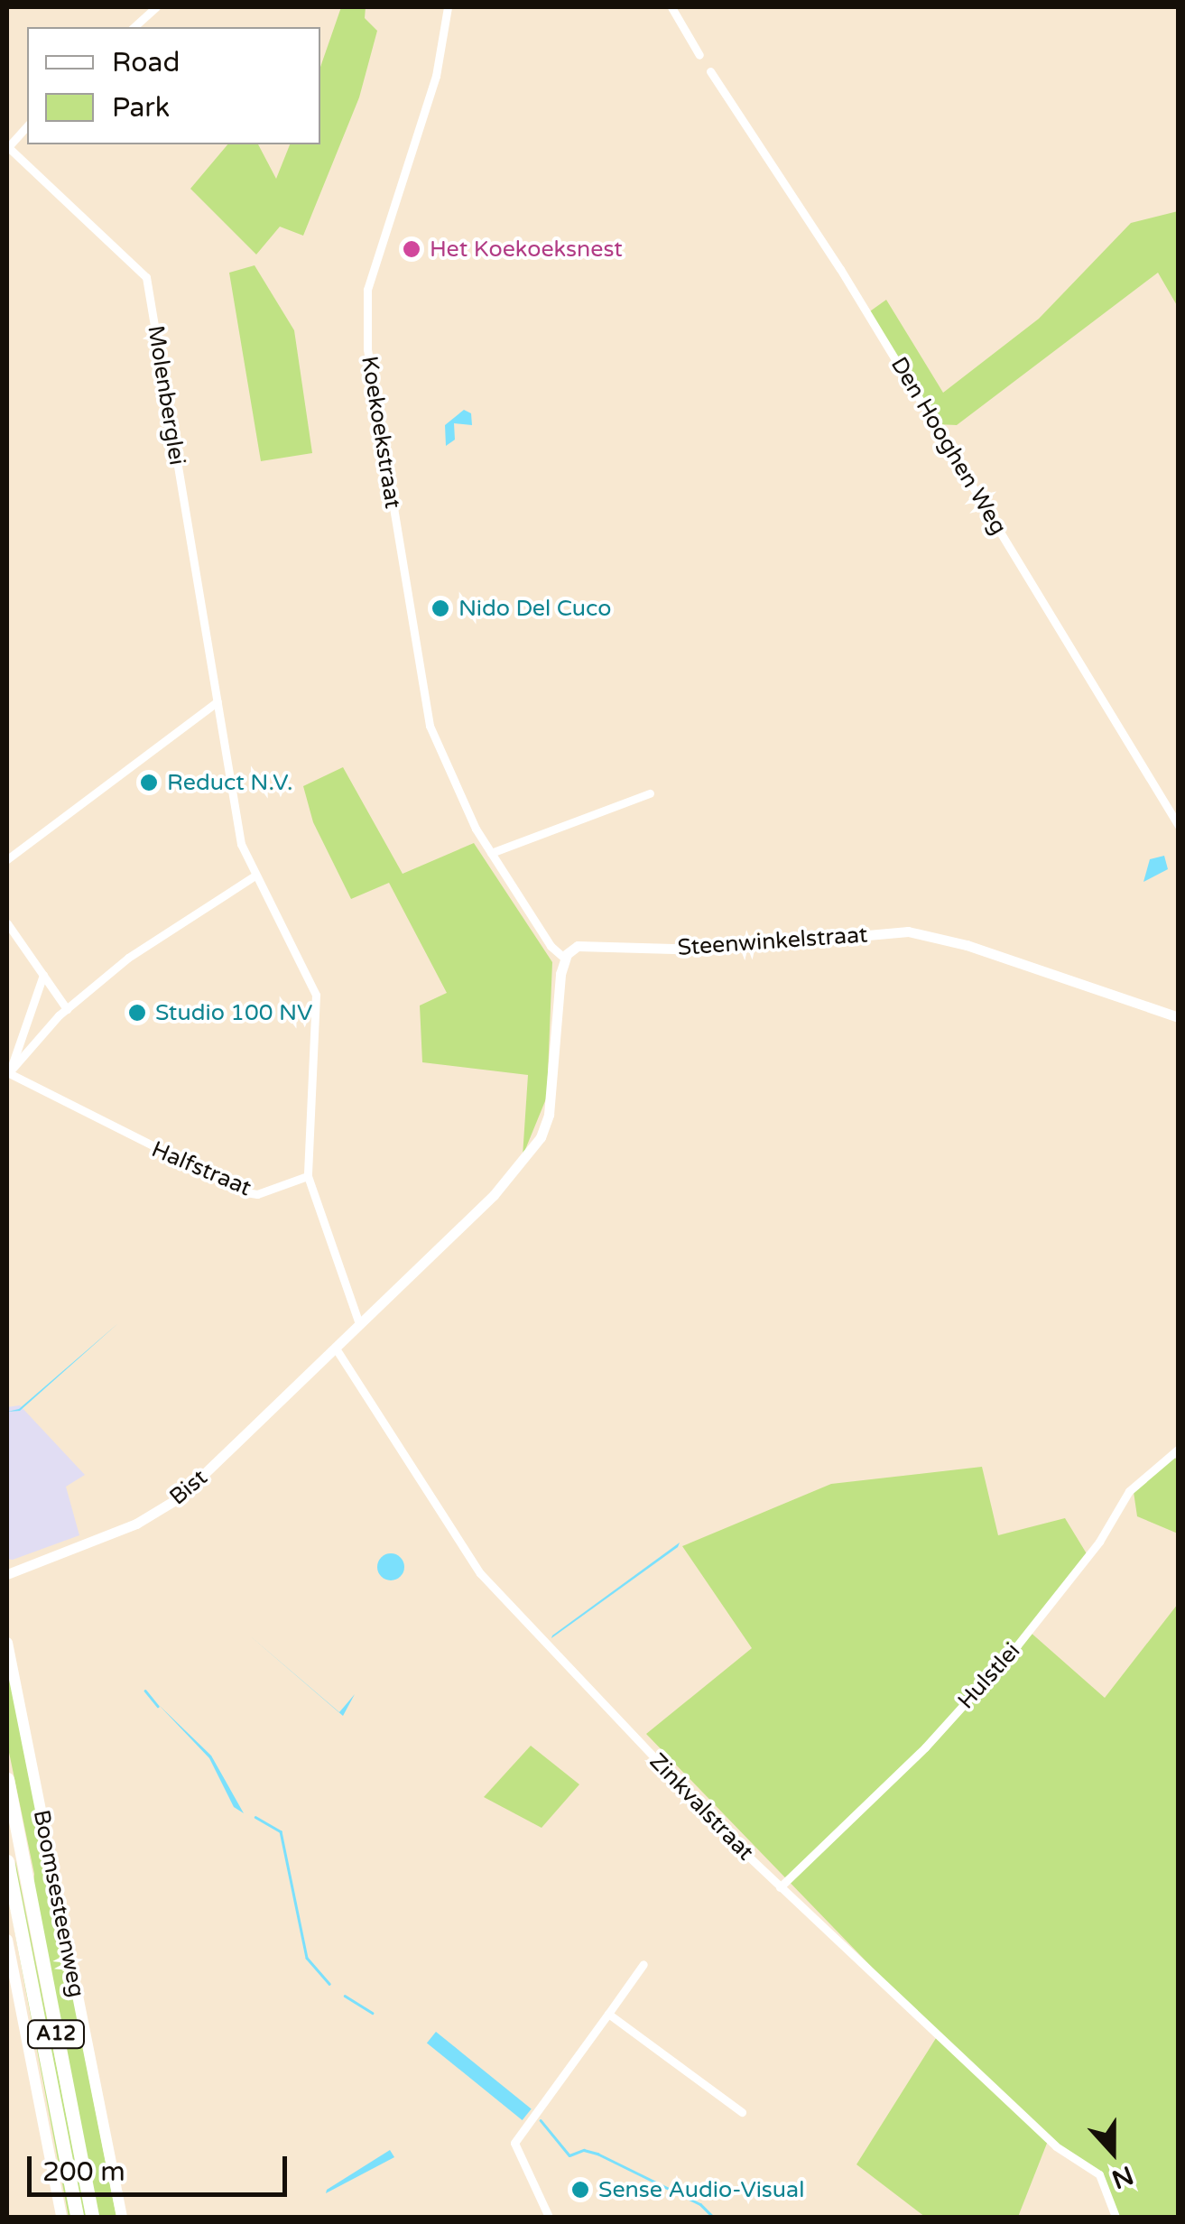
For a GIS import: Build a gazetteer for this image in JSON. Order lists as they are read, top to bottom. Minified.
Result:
{"streets":{"highway":["A12"],"main road":["Boomsesteenweg"],"street":["Molenberglei","Koekoekstraat","Den Hooghen Weg","Steenwinkelstraat","Halfstraat","Bist","Hulstlei","Zinkvalstraat"]},"crossings":[["Molenberglei","Halfstraat"],["Koekoekstraat","Steenwinkelstraat"],["Bist","Zinkvalstraat"],["Hulstlei","Zinkvalstraat"]],"places":["Het Koekoeksnest","Nido Del Cuco","Reduct N.V.","Studio 100 NV","Sense Audio-Visual"],"legend":["Road","Park"],"scale_bar":"200 m","north":"bottom"}
